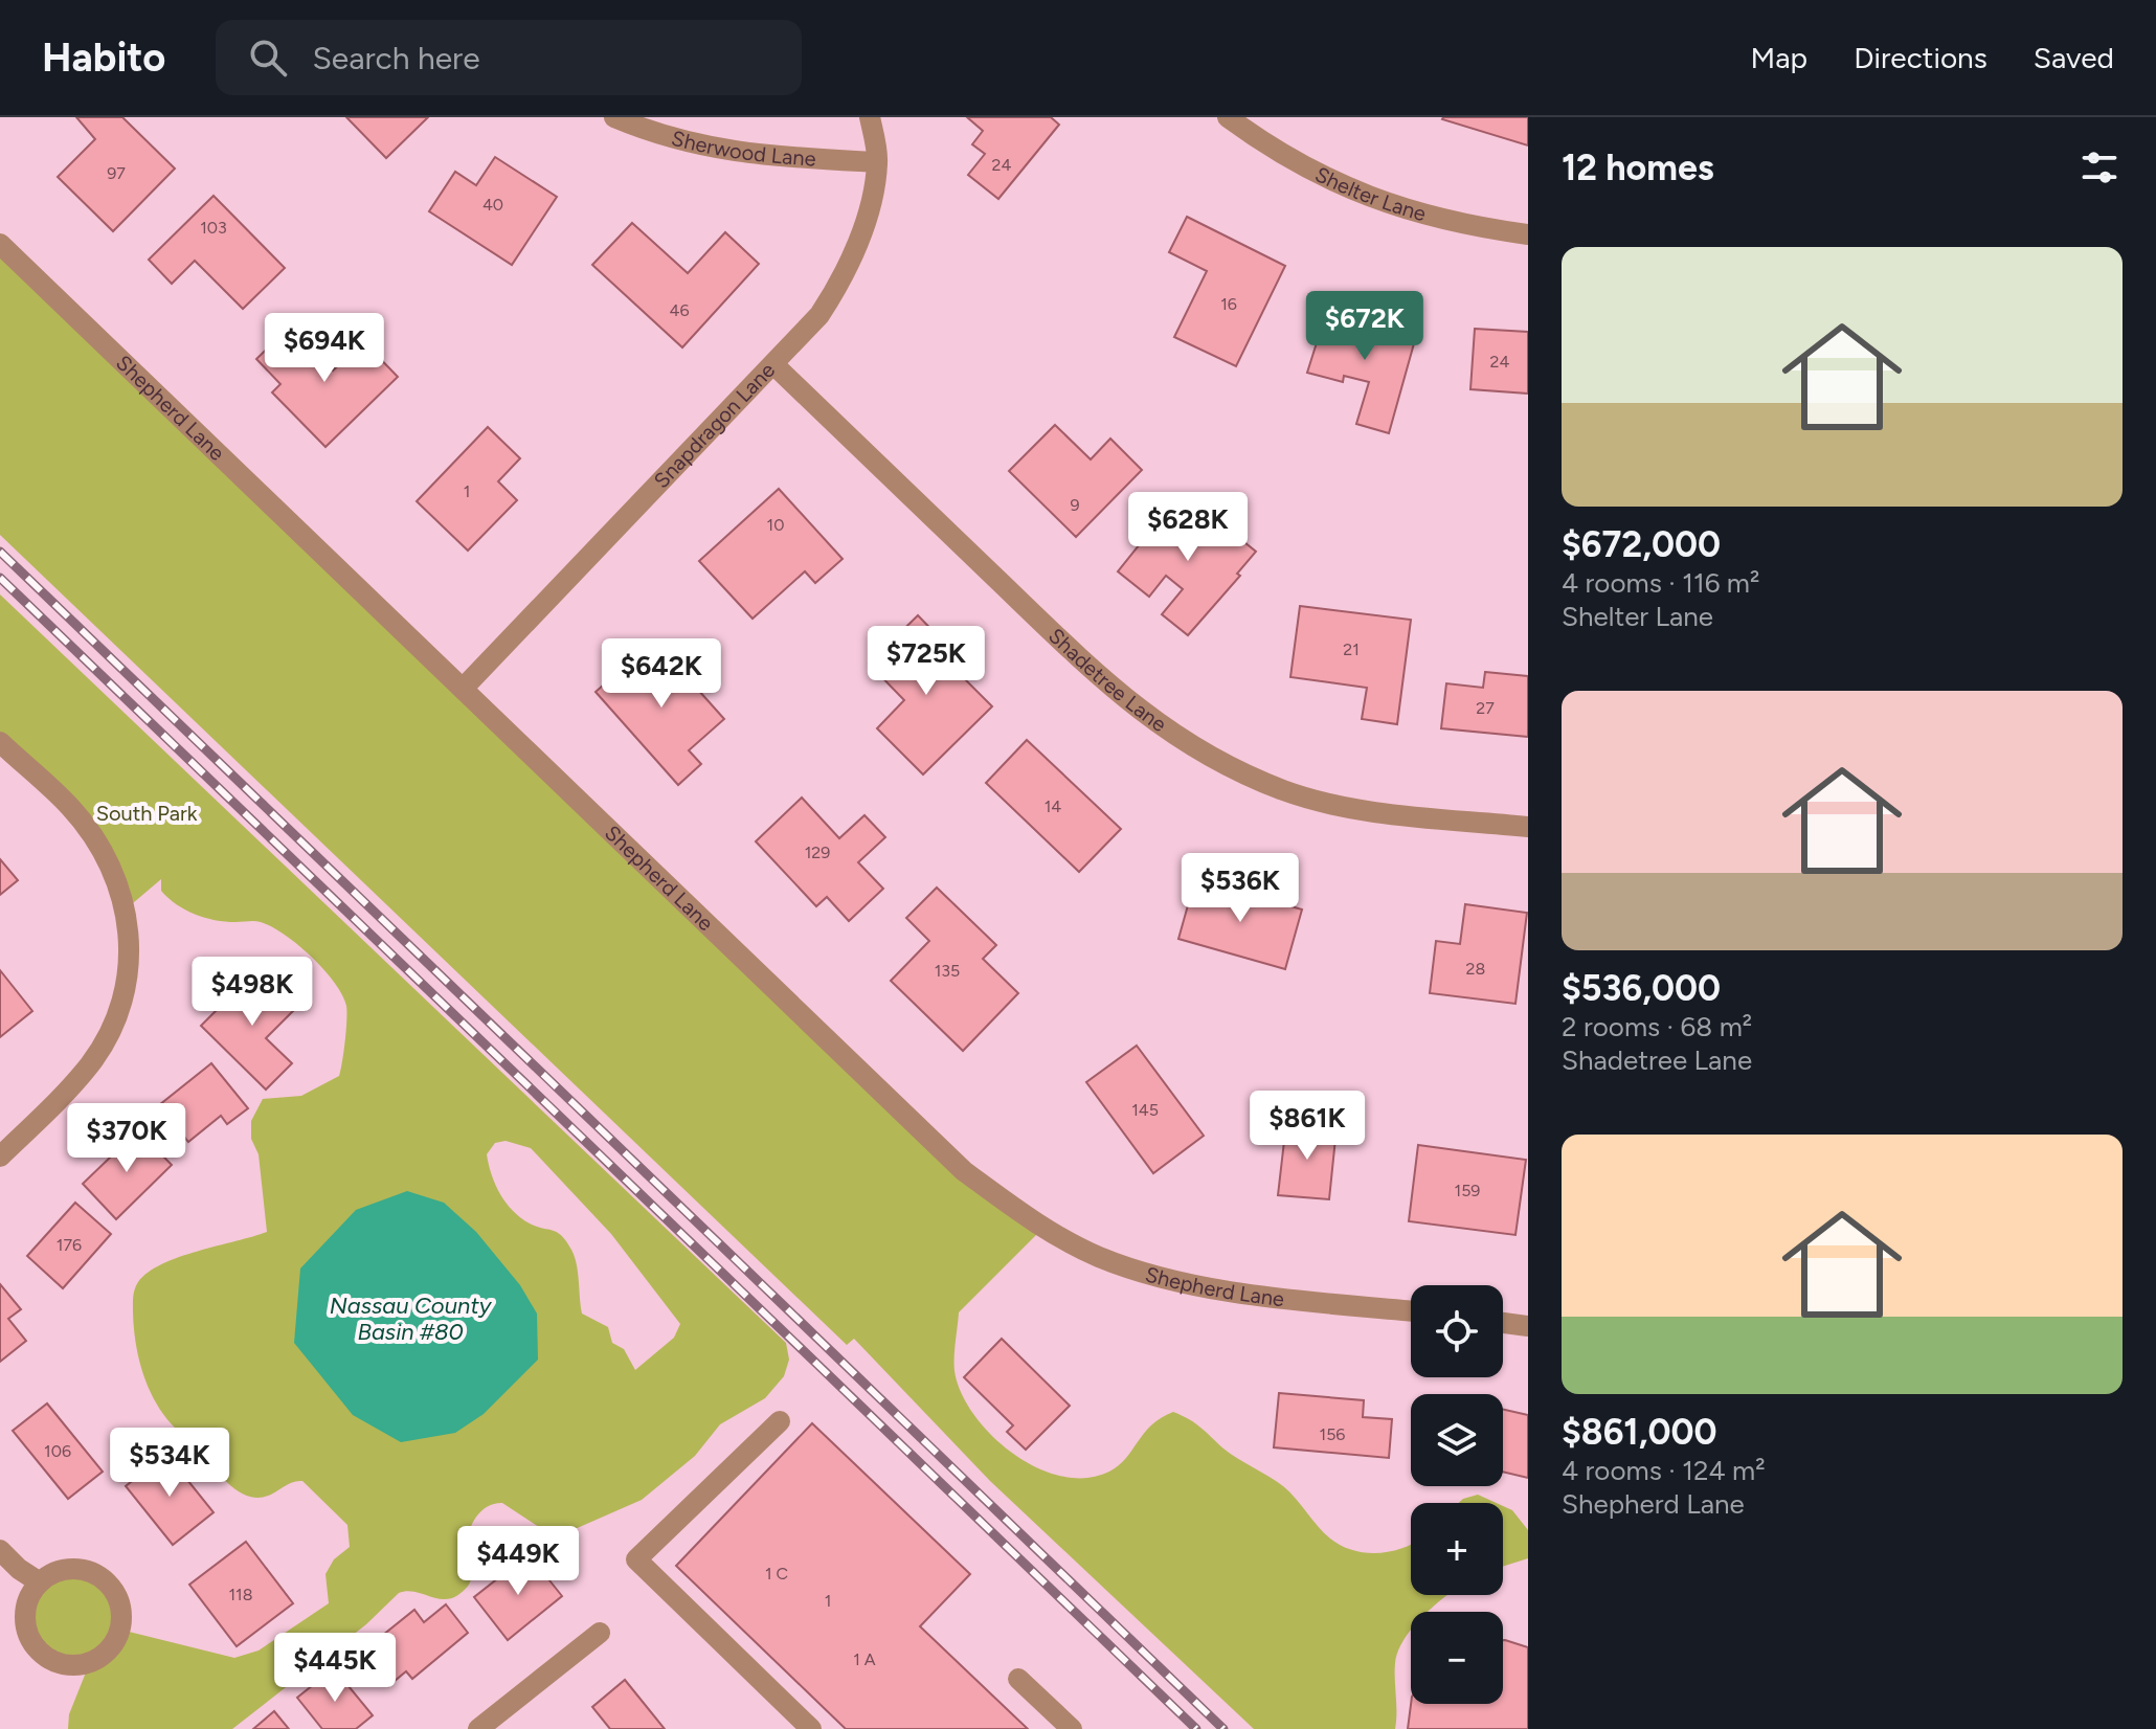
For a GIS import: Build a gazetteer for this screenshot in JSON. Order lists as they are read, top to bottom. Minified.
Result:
{"streets":{"street":["Sherwood Lane","Shelter Lane","Shepherd Lane","Snapdragon Lane","Shadetree Lane"]},"crossings":[["Sherwood Lane","Snapdragon Lane"],["Shepherd Lane","Snapdragon Lane"],["Snapdragon Lane","Shadetree Lane"]],"water":["Nassau County Basin #80"],"parks":["South Park"],"house_numbers":["24","97","40","103","16","46","24","1","9","10","21","27","14","129","28","135","145","159","176","156","106","1 C","118","1","1 A"],"page":{"header":"Habito","search":"Search here","nav":["Map","Directions","Saved"],"heading":"12 homes","list":[{"name":"$672,000","note":"4 rooms · 116 m² · Shelter Lane"},{"name":"$536,000","note":"2 rooms · 68 m² · Shadetree Lane"},{"name":"$861,000","note":"4 rooms · 124 m² · Shepherd Lane"}],"price":["$672K","$694K","$628K","$725K","$642K","$536K","$498K","$861K","$370K","$534K","$449K","$445K"],"map_buttons":["+","−"]}}
